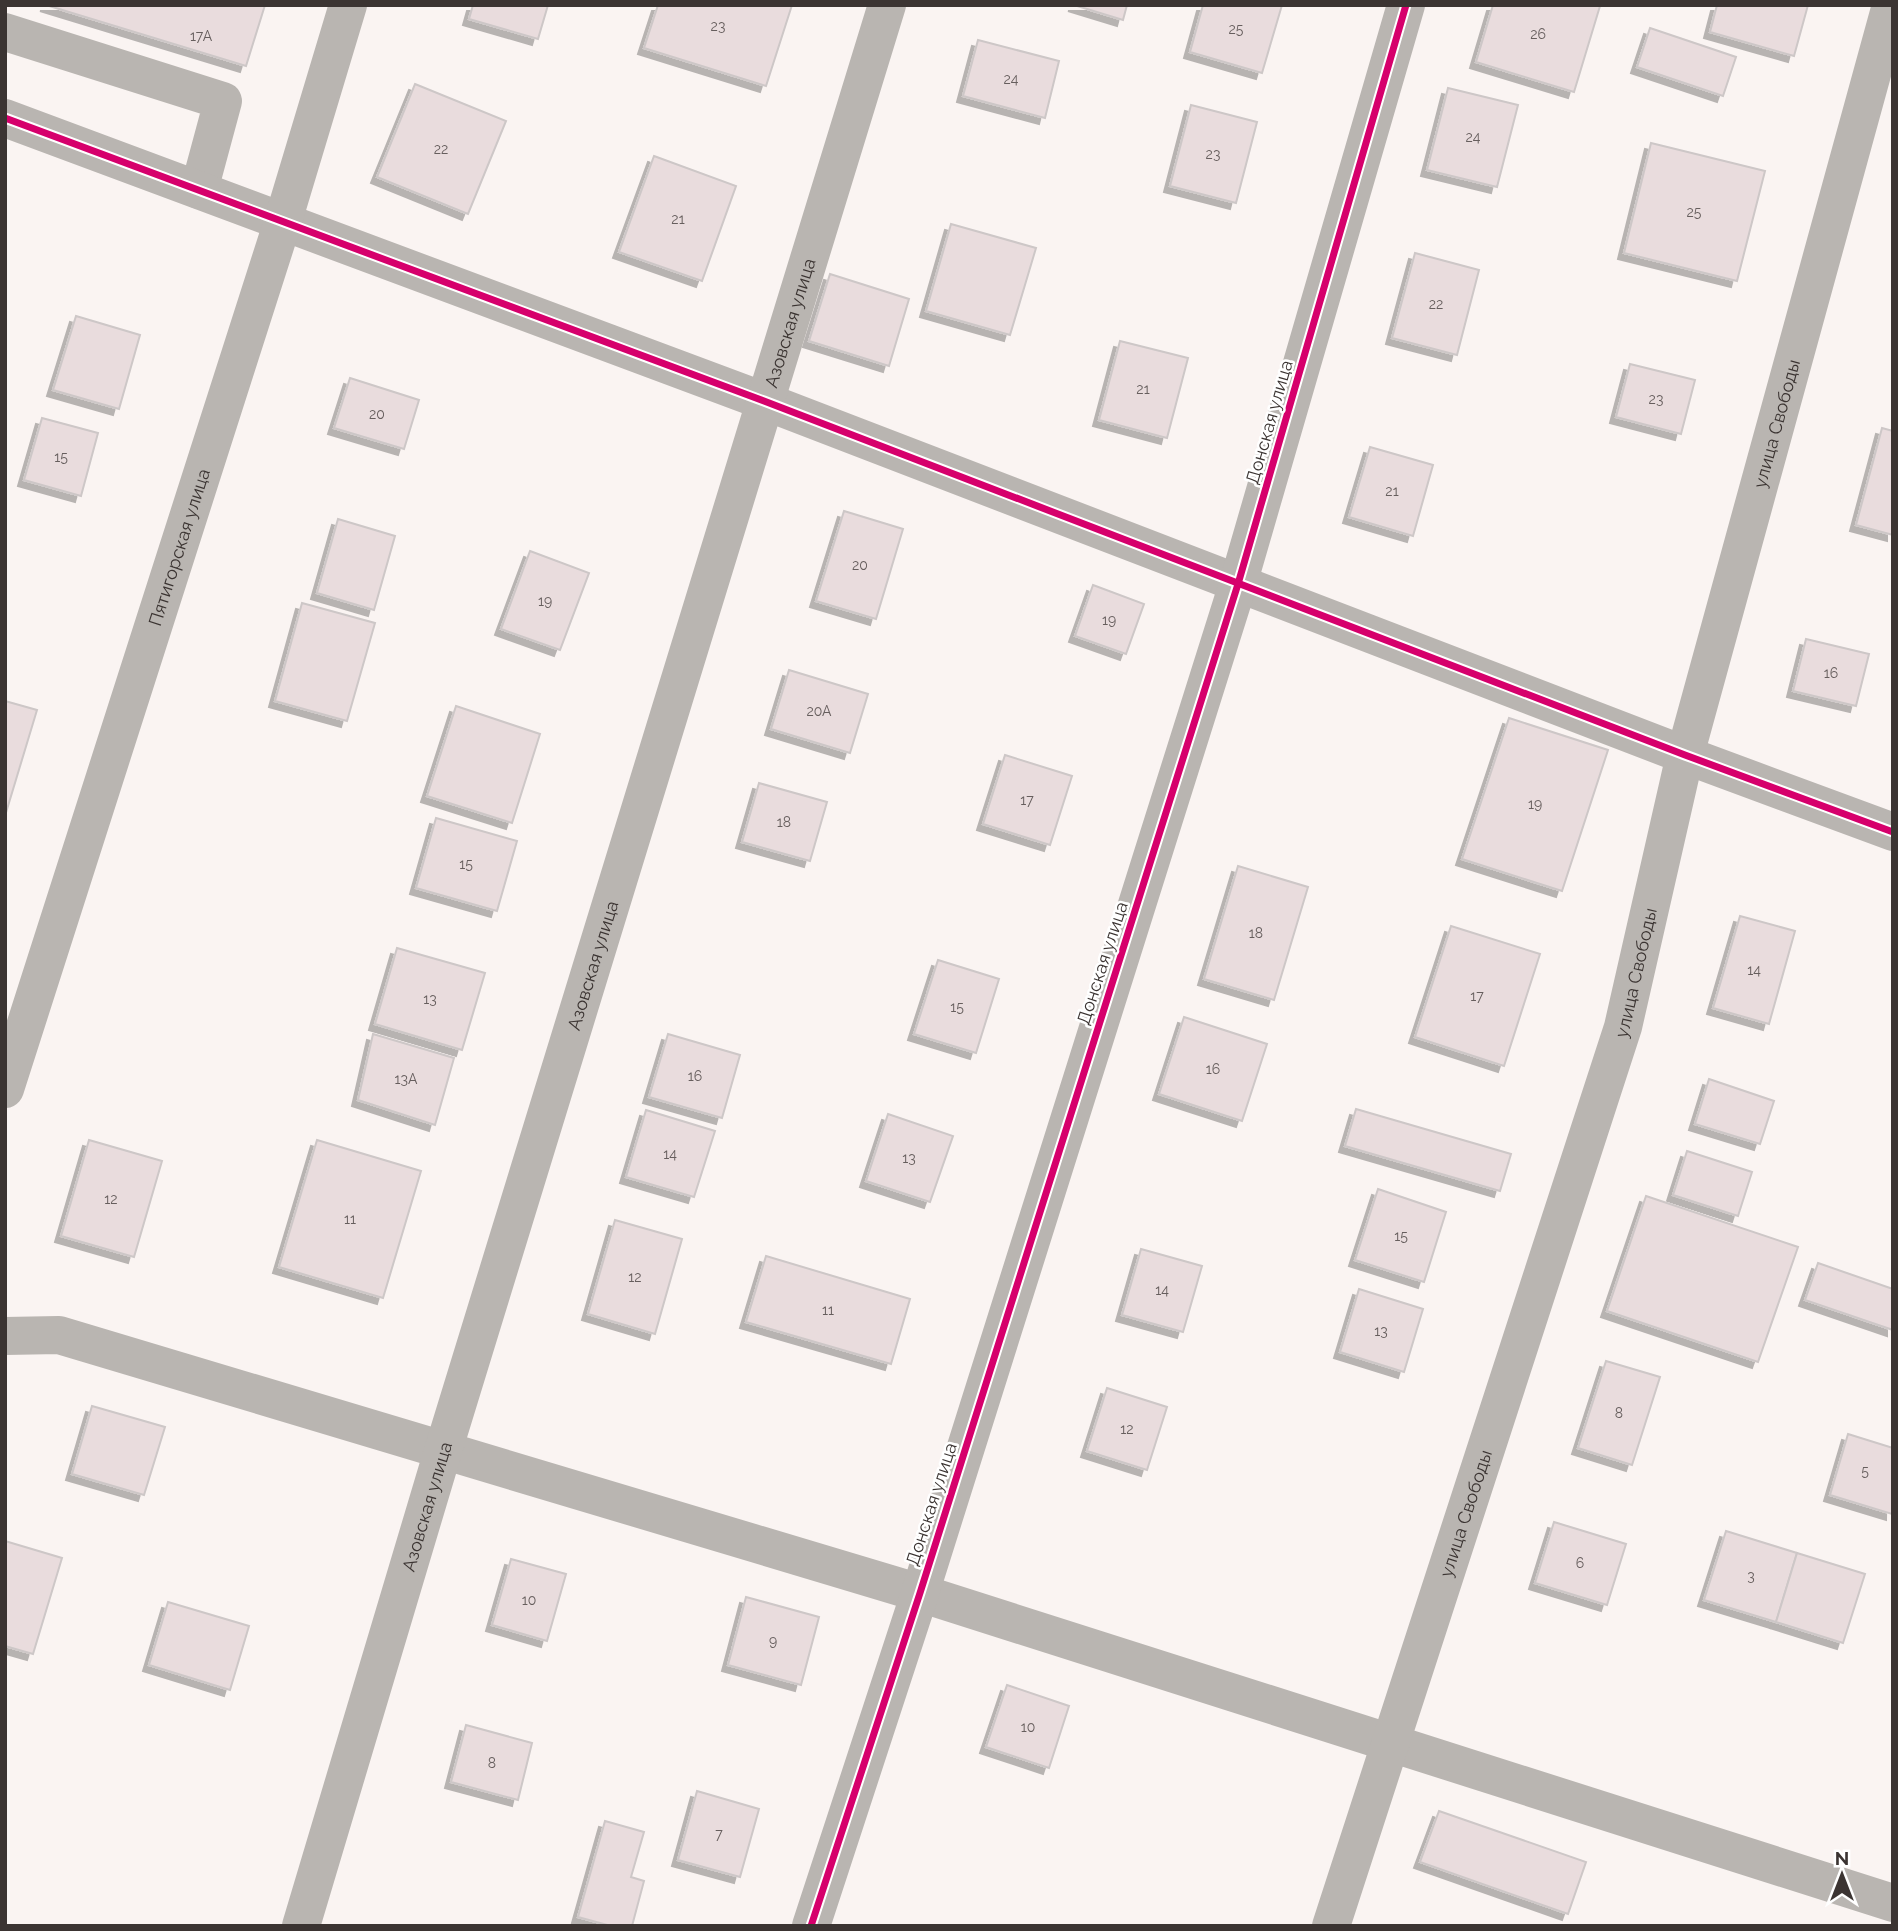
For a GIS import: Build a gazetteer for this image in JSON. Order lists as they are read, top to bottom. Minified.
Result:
{"streets":{"street":["Азовская улица","Донская улица","улица Свободы","Пятигорская улица"]},"house_numbers":["23","25","26","17А","24","24","22","23","25","21","22","21","23","20","15","21","20","19","19","16","20А","17","19","18","15","18","14","17","13","15","16","16","13А","14","13","12","11","15","12","14","11","13","8","12","5","6","3","10","9","10","8","7"],"north":"top"}
